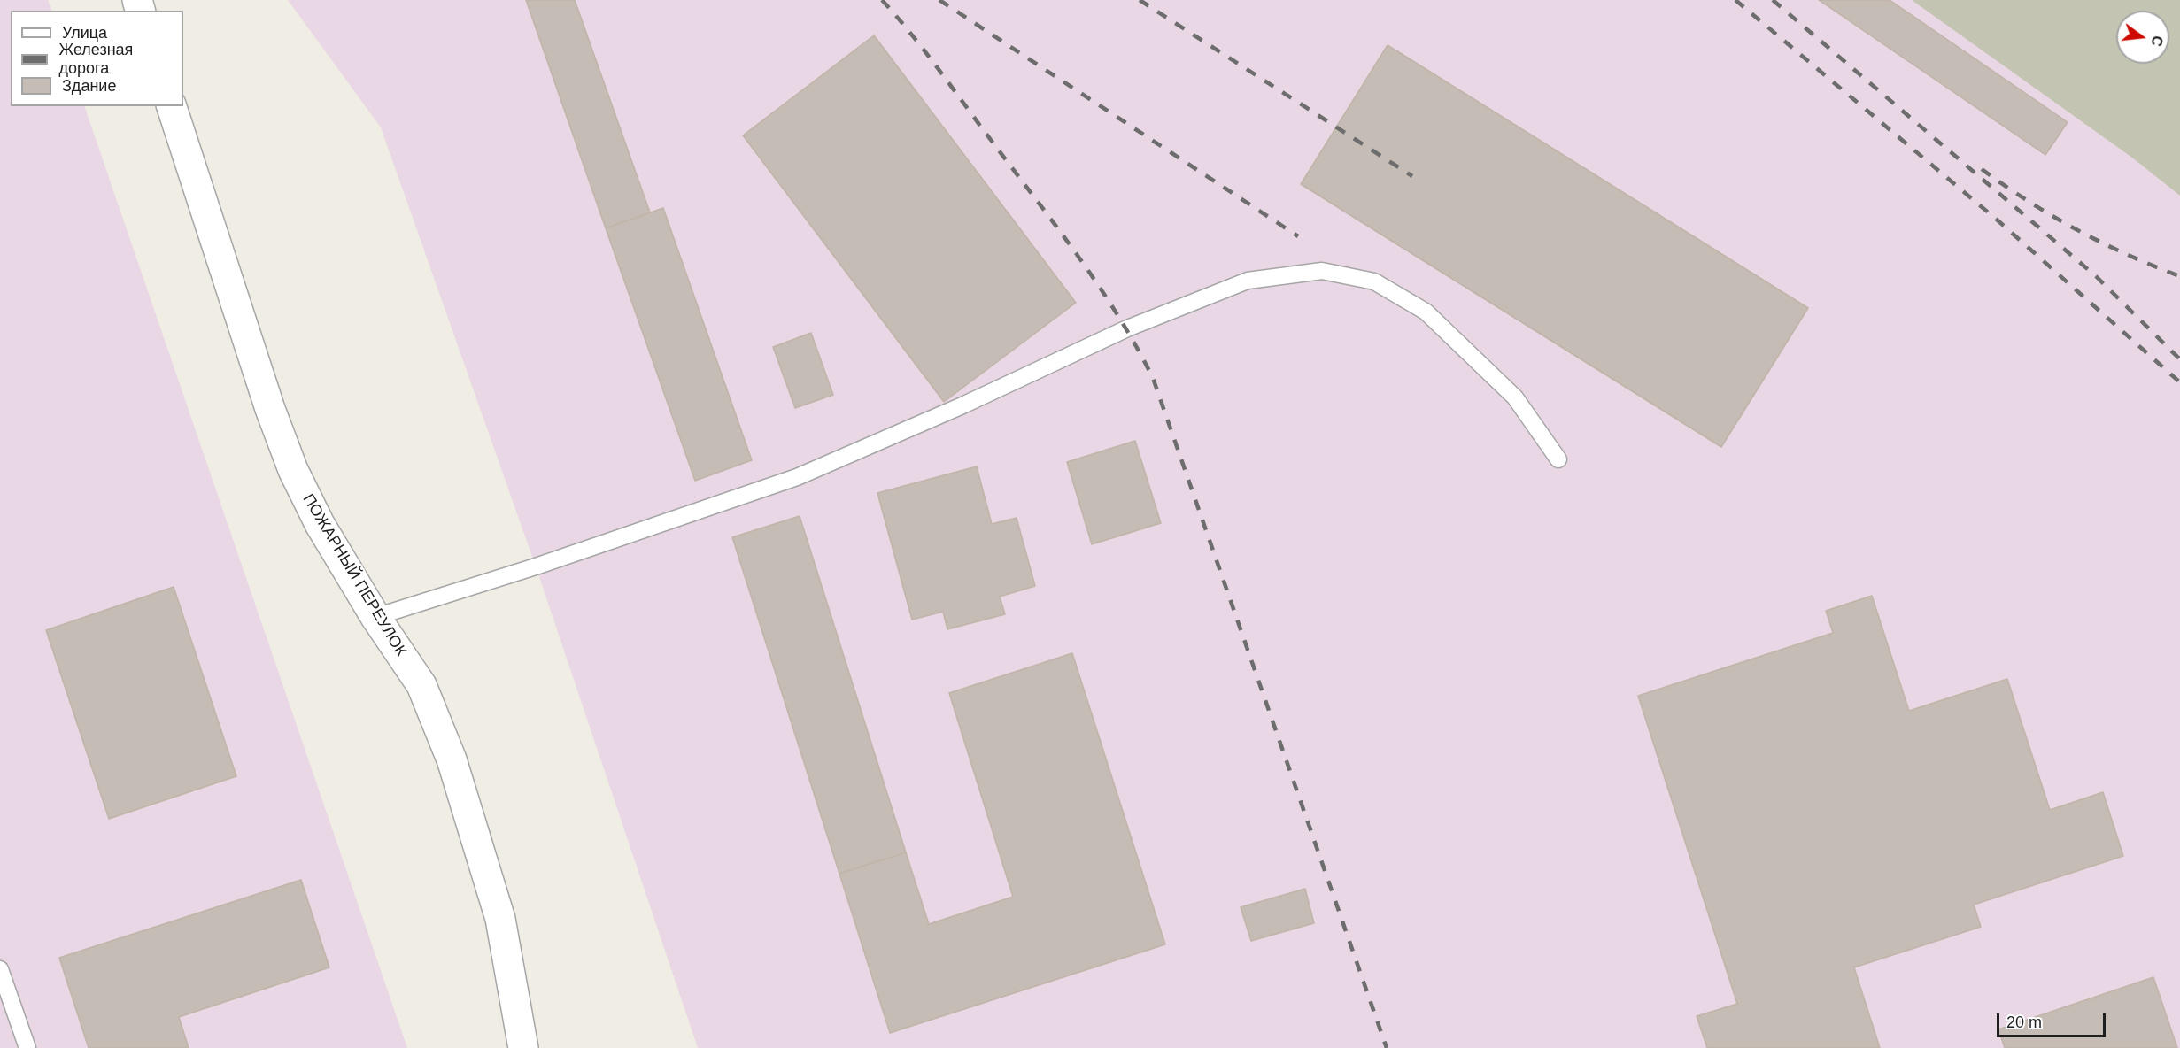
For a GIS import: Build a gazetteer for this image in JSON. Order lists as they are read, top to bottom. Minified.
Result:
{"streets":{"street":["ПОЖАРНЫЙ ПЕРЕУЛОК"]},"legend":["Улица","Железная дорога","Здание"],"scale_bar":"20 m","north":"right"}
